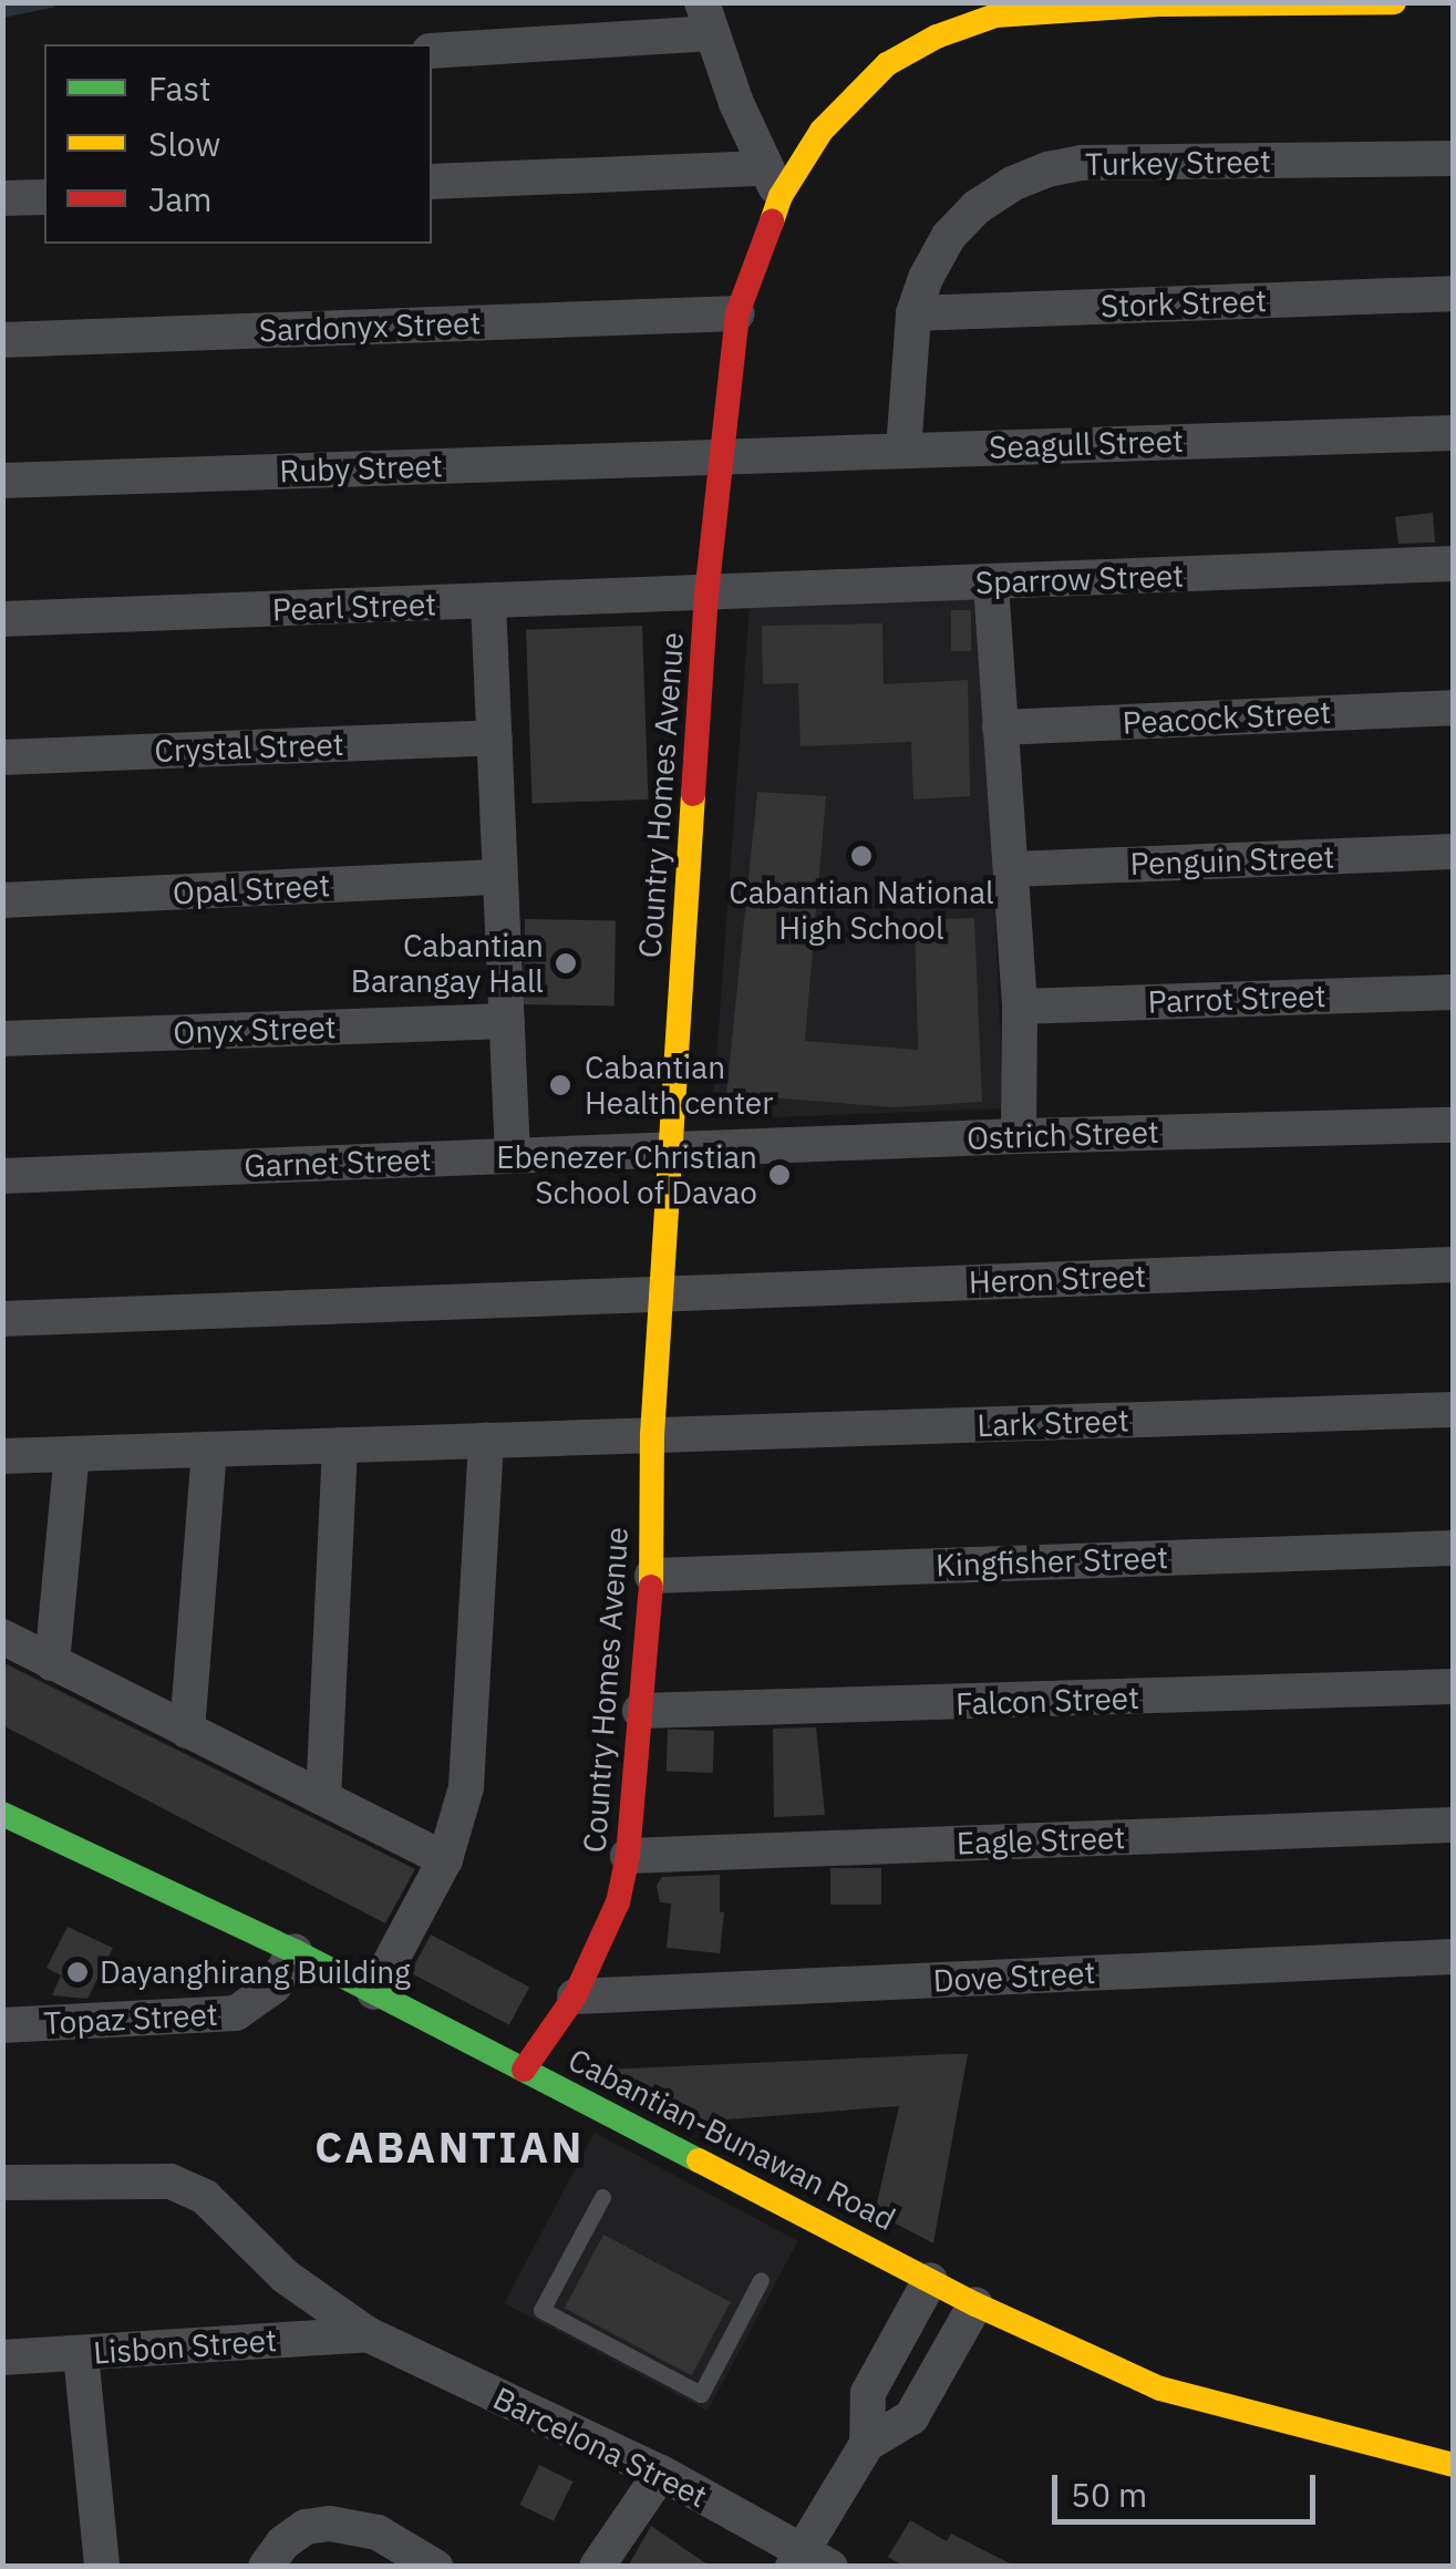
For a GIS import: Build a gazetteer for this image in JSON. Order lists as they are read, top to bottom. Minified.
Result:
{"streets":{"main road":["Country Homes Avenue","Cabantian-Bunawan Road"],"street":["Turkey Street","Stork Street","Sardonyx Street","Seagull Street","Ruby Street","Sparrow Street","Pearl Street","Peacock Street","Crystal Street","Penguin Street","Opal Street","Parrot Street","Onyx Street","Ostrich Street","Garnet Street","Heron Street","Lark Street","Kingfisher Street","Falcon Street","Eagle Street","Dove Street","Topaz Street","Lisbon Street","Barcelona Street"]},"crossings":[["Turkey Street","Stork Street"],["Turkey Street","Seagull Street"],["Sardonyx Street","Country Homes Avenue"],["Seagull Street","Ruby Street"],["Seagull Street","Country Homes Avenue"],["Ruby Street","Country Homes Avenue"],["Sparrow Street","Pearl Street"],["Sparrow Street","Country Homes Avenue"],["Pearl Street","Country Homes Avenue"],["Country Homes Avenue","Ostrich Street"],["Country Homes Avenue","Garnet Street"],["Country Homes Avenue","Heron Street"],["Country Homes Avenue","Lark Street"],["Country Homes Avenue","Kingfisher Street"],["Country Homes Avenue","Falcon Street"],["Country Homes Avenue","Eagle Street"],["Country Homes Avenue","Dove Street"],["Country Homes Avenue","Cabantian-Bunawan Road"],["Ostrich Street","Garnet Street"],["Topaz Street","Cabantian-Bunawan Road"],["Lisbon Street","Barcelona Street"]],"districts":["CABANTIAN"],"places":["Cabantian National High School","Cabantian Barangay Hall","Cabantian Health center","Ebenezer Christian School of Davao","Dayanghirang Building"],"legend":["Fast","Slow","Jam"],"scale_bar":"50 m"}
